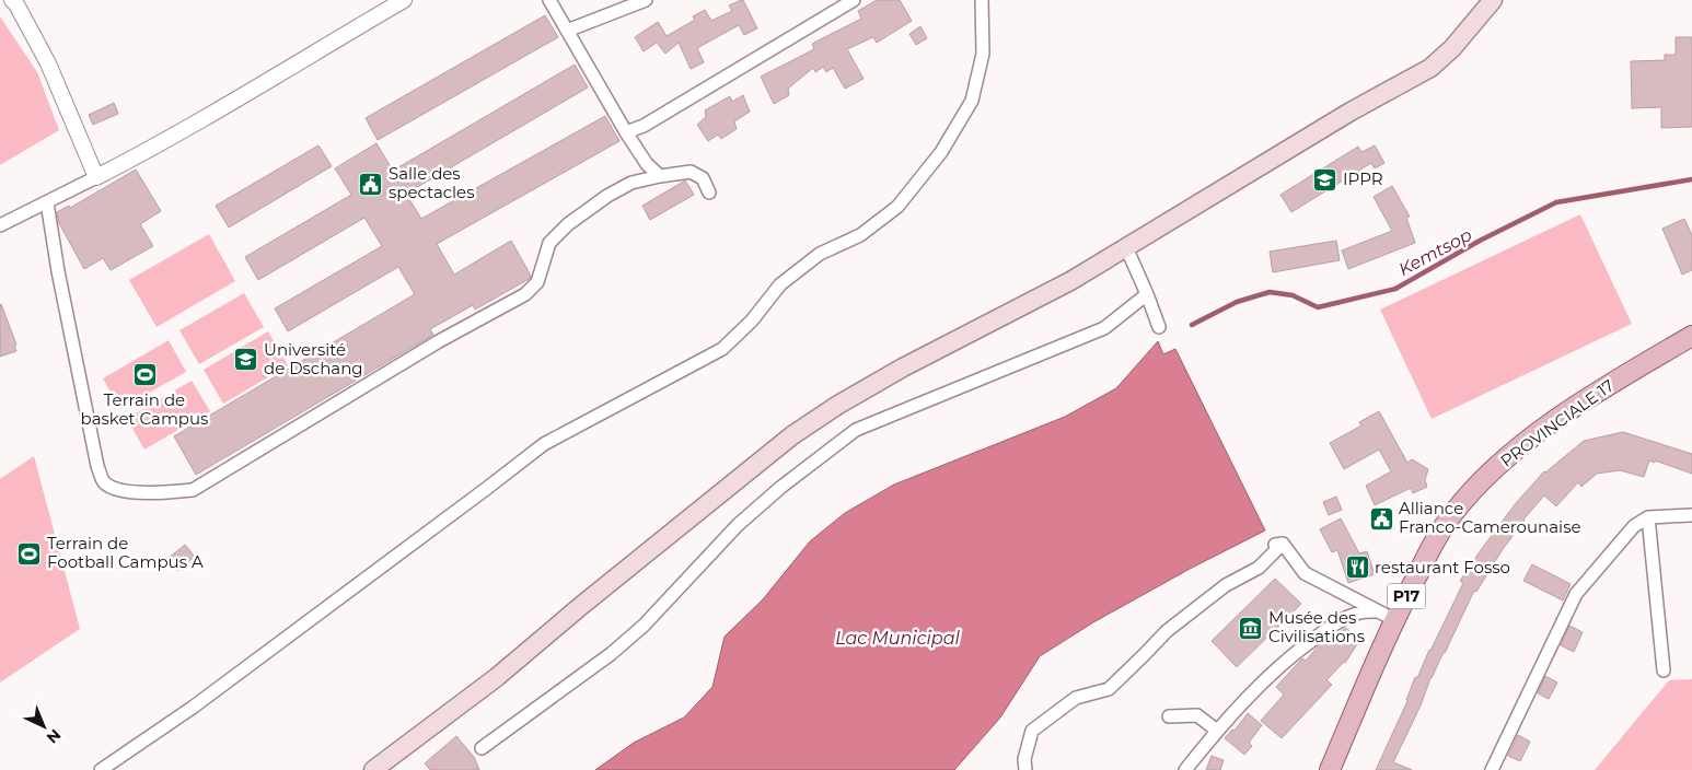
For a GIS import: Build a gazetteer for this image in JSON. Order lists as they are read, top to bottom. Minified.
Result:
{"streets":{"main road":["PROVINCIALE 17","P17"]},"water":["Kemtsop","Lac Municipal"],"places":{"school or university":["IPPR","Université de Dschang"],"public building":["Salle des spectacles","Alliance Franco-Camerounaise"],"sports":["Terrain de basket Campus","Terrain de Football Campus A"],"restaurant":["restaurant Fosso"],"museum":["Musée des Civilisations"]},"north":"bottom right"}
